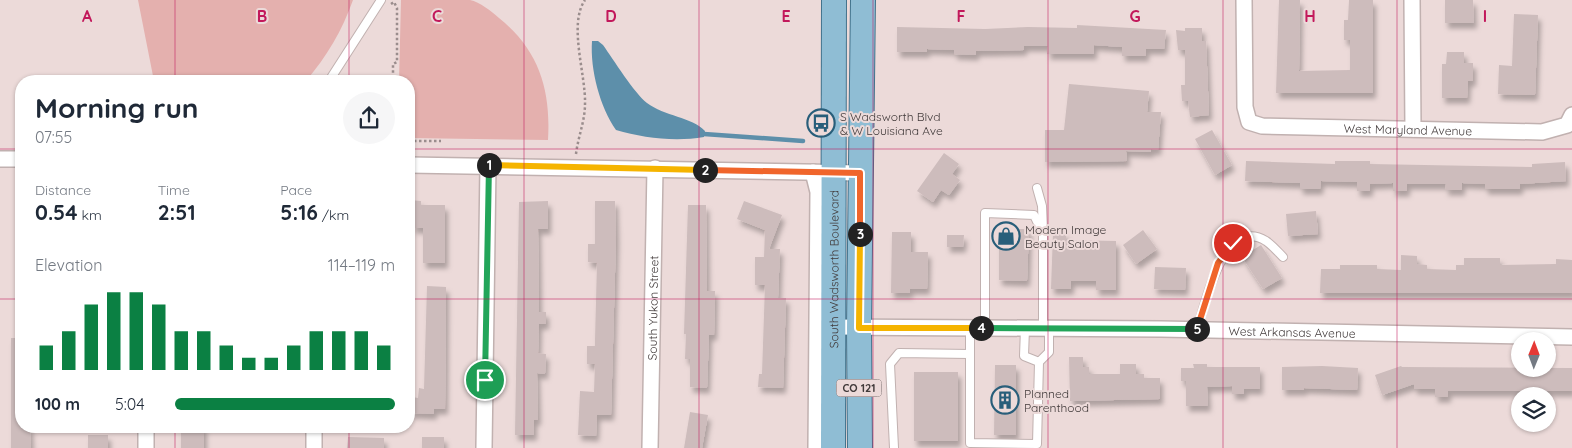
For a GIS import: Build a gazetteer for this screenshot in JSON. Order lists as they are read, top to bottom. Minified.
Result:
{"streets":{"main road":["South Wadsworth Boulevard","CO 121"],"street":["West Maryland Avenue","South Yukon Street","West Arkansas Avenue"]},"crossings":[["South Wadsworth Boulevard","West Arkansas Avenue"],["West Arkansas Avenue","CO 121"]],"places":{"bus stop":["S Wadsworth Blvd & W Louisiana Ave"],"shop":["Modern Image Beauty Salon"],"building":["Planned Parenthood"]},"north":"top","page":{"heading":["Morning run","07:55"],"pins":["1","2","3","4","5"],"stats":[["Distance","0.54 km"],["Time","2:51"],["Pace","5:16 /km"]],"chart":["Elevation","114–119 m"],"list":[{"name":"100 m","note":"5:04"}]},"grid":{"columns":["A","B","C","D","E","F","G","H","I"]}}
